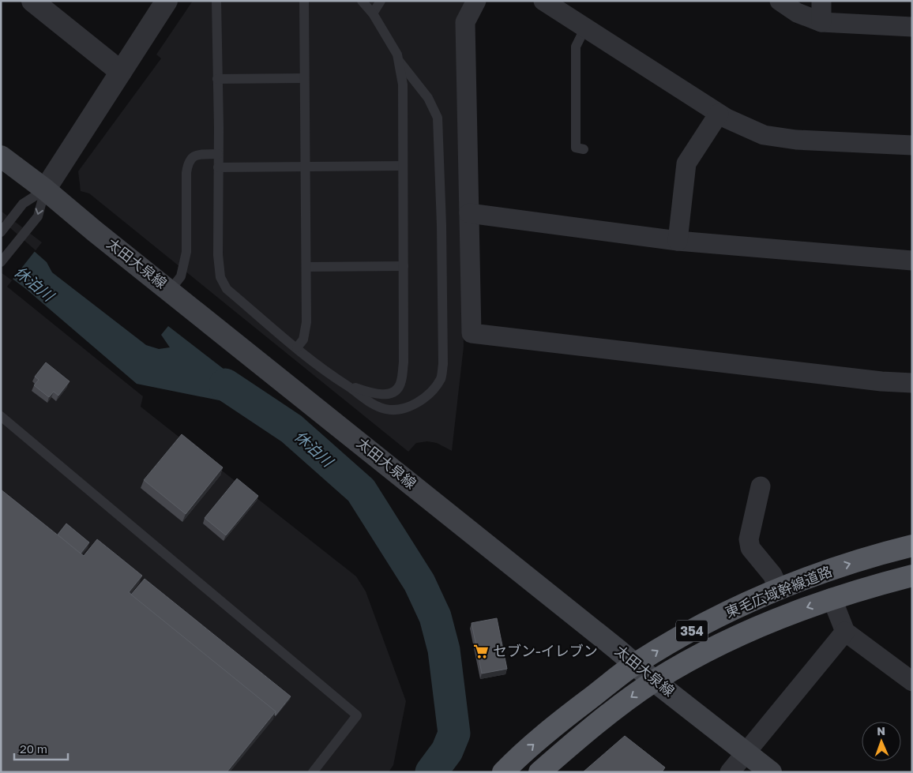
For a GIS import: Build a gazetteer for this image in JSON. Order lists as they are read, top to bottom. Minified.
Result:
{"streets":{"highway":["東毛広域幹線道路","354"],"main road":["太田大泉線"]},"crossings":[["太田大泉線","東毛広域幹線道路"]],"water":["休泊川"],"places":{"supermarket":["セブン-イレブン"]},"scale_bar":"20 m","north":"top"}
